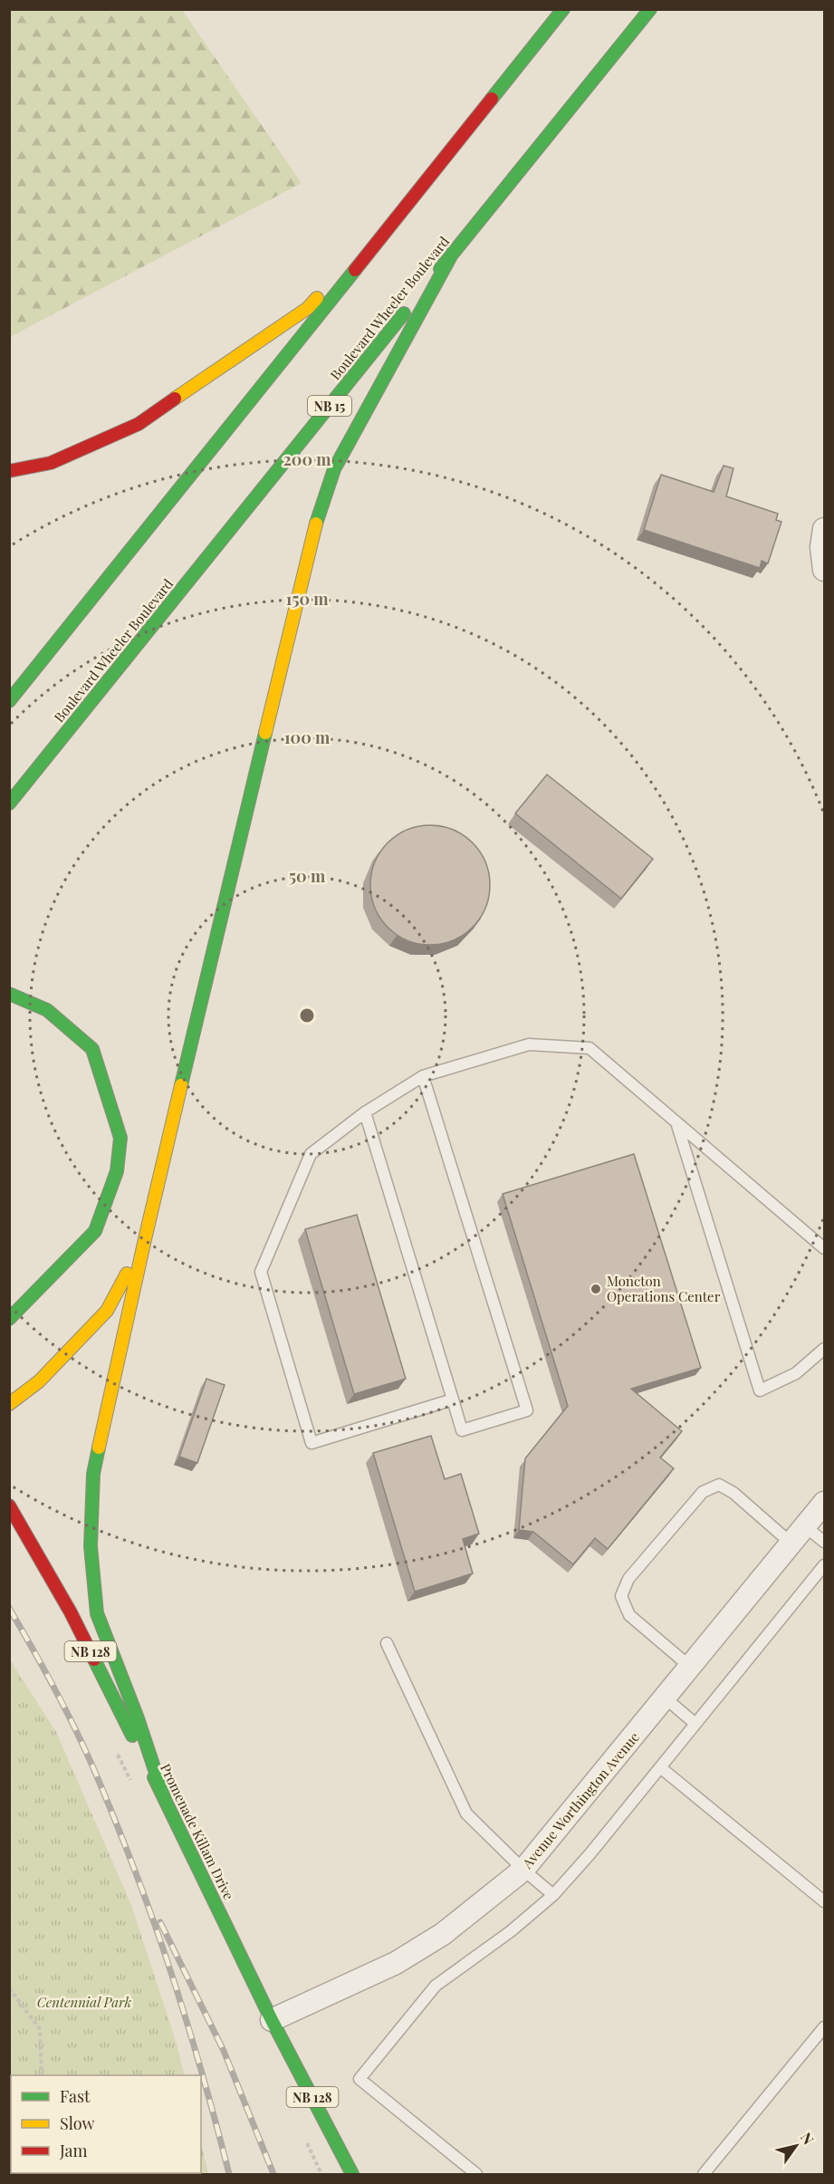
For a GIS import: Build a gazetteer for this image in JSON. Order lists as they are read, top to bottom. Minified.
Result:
{"streets":{"main road":["Boulevard Wheeler Boulevard","NB 15","NB 128","Promenade Killam Drive"],"street":["Avenue Worthington Avenue"]},"crossings":[["Avenue Worthington Avenue","Promenade Killam Drive"]],"parks":["Centennial Park"],"places":["Moncton Operations Center"],"legend":["Fast","Slow","Jam"],"north":"top right","rings":["200 m","150 m","100 m","50 m"]}
